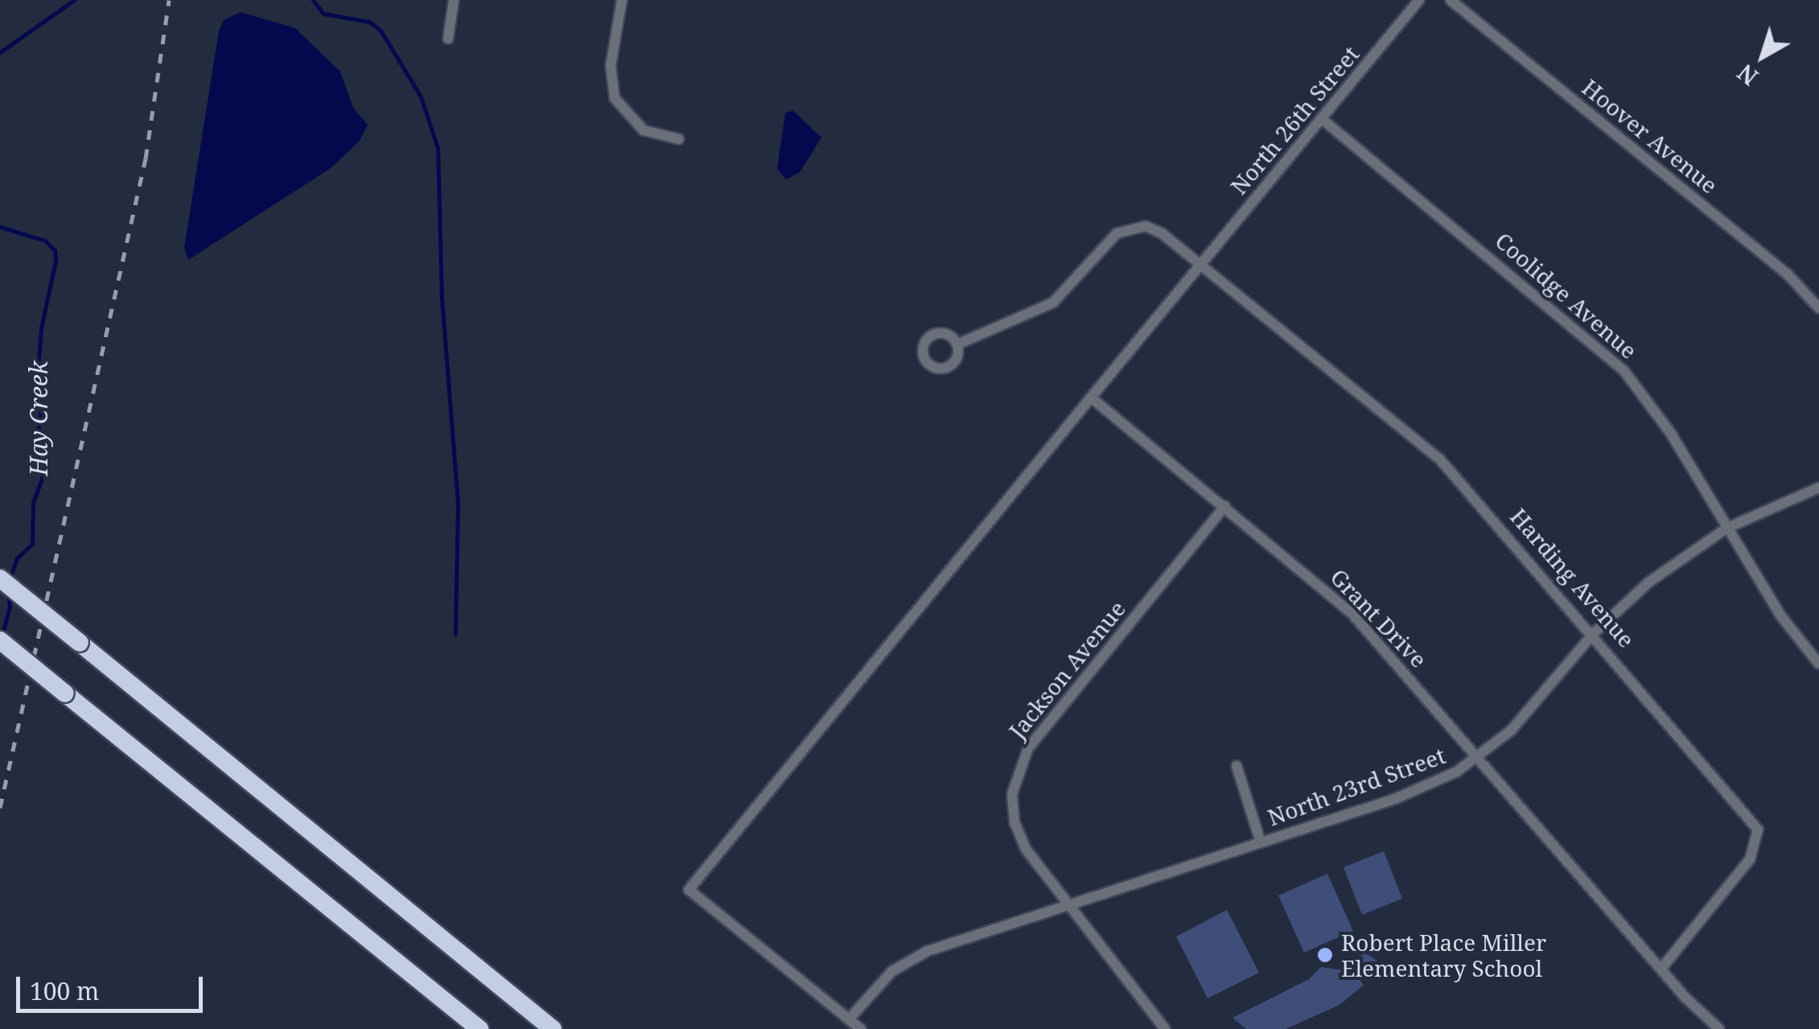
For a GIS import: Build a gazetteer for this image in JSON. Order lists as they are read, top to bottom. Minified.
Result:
{"streets":{"street":["North 26th Street","Hoover Avenue","Coolidge Avenue","Harding Avenue","Grant Drive","Jackson Avenue","North 23rd Street"]},"crossings":[["North 26th Street","Coolidge Avenue"],["North 26th Street","Harding Avenue"],["Coolidge Avenue","North 23rd Street"],["Harding Avenue","Grant Drive"],["Harding Avenue","North 23rd Street"],["Grant Drive","Jackson Avenue"],["Grant Drive","North 23rd Street"],["Jackson Avenue","North 23rd Street"]],"water":["Hay Creek"],"places":["Robert Place Miller Elementary School"],"scale_bar":"100 m","north":"bottom left"}
